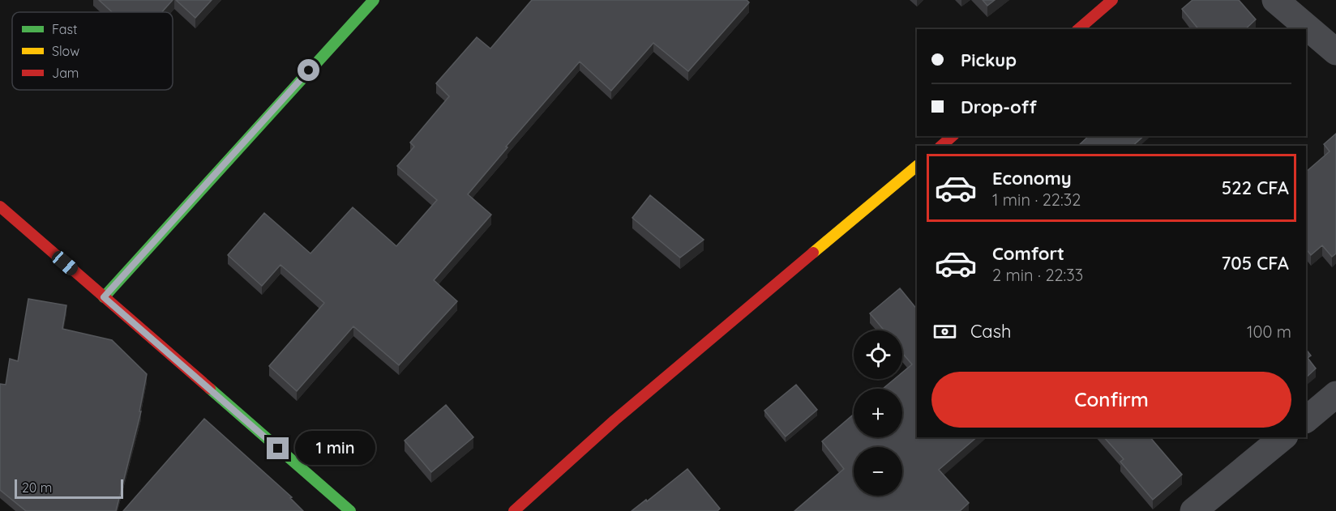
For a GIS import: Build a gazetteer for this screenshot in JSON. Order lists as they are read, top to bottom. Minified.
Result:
{"legend":["Fast","Slow","Jam"],"scale_bar":"20 m","page":{"banner":["Pickup","Drop-off"],"list":[{"name":"Economy","note":"1 min · 22:32","value":"522 CFA"},{"name":"Comfort","note":"2 min · 22:33","value":"705 CFA"}],"pay":["Cash","100 m"],"map_buttons":["+","−"],"buttons":"Confirm","bubble":"1 min","scale":"20 m"}}
